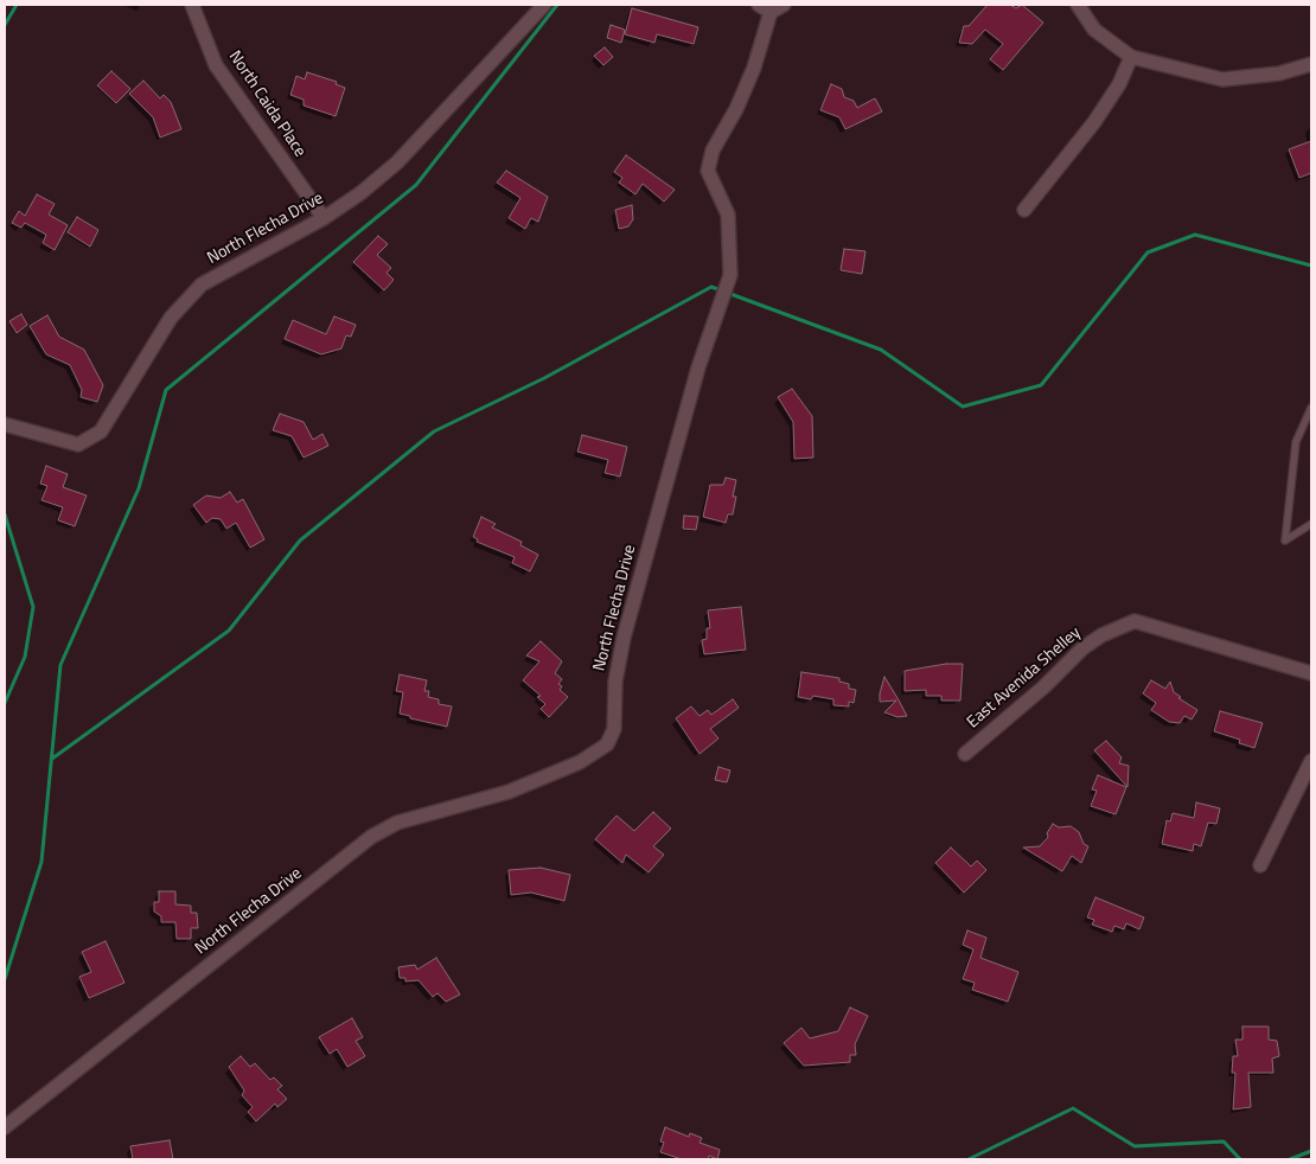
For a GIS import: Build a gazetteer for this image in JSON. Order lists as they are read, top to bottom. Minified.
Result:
{"streets":{"street":["North Caida Place","North Flecha Drive","East Avenida Shelley"]},"crossings":[["North Caida Place","North Flecha Drive"]]}
